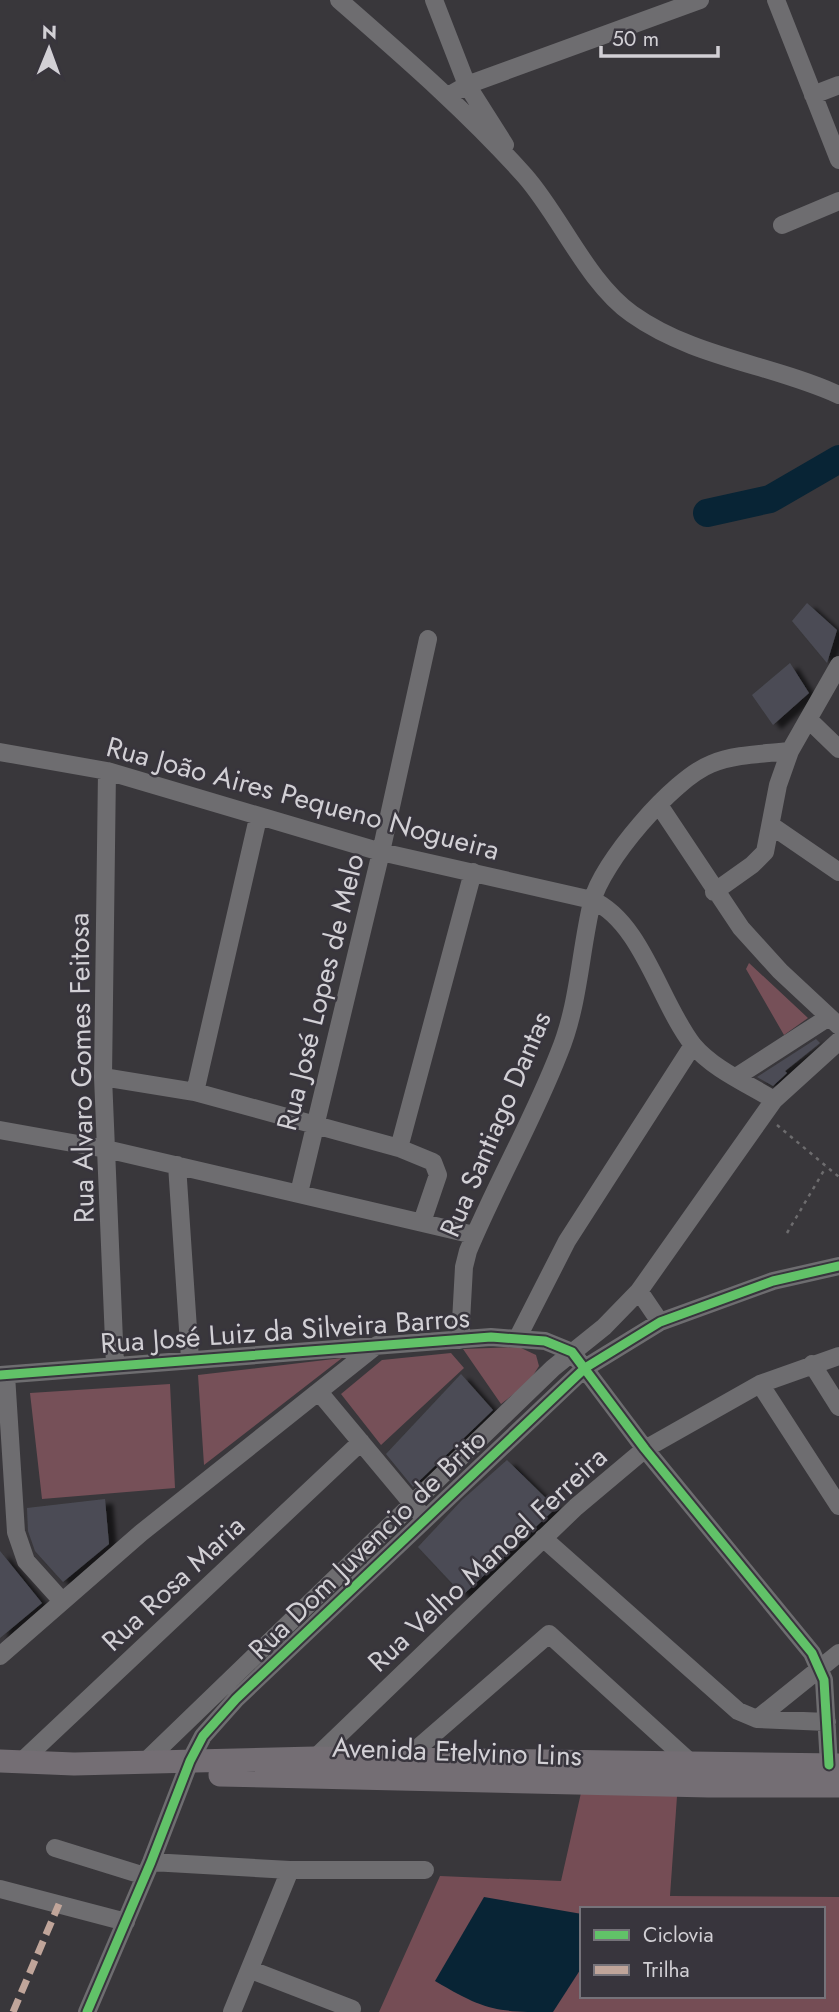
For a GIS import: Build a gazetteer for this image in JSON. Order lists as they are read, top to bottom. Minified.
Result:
{"streets":{"main road":["Avenida Etelvino Lins"],"street":["Rua João Aires Pequeno Nogueira","Rua José Lopes de Melo","Rua Alvaro Gomes Feitosa","Rua Santiago Dantas","Rua José Luiz da Silveira Barros","Rua Dom Juvencio de Brito","Rua Velho Manoel Ferreira","Rua Rosa Maria"]},"crossings":[["Rua João Aires Pequeno Nogueira","Rua José Lopes de Melo"],["Rua João Aires Pequeno Nogueira","Rua Alvaro Gomes Feitosa"],["Rua João Aires Pequeno Nogueira","Rua Santiago Dantas"],["Rua Alvaro Gomes Feitosa","Rua José Luiz da Silveira Barros"],["Rua Santiago Dantas","Rua José Luiz da Silveira Barros"],["Rua José Luiz da Silveira Barros","Rua Dom Juvencio de Brito"],["Rua Dom Juvencio de Brito","Avenida Etelvino Lins"],["Rua Velho Manoel Ferreira","Avenida Etelvino Lins"],["Rua Rosa Maria","Avenida Etelvino Lins"]],"legend":["Ciclovia","Trilha"],"scale_bar":"50 m","north":"top"}
